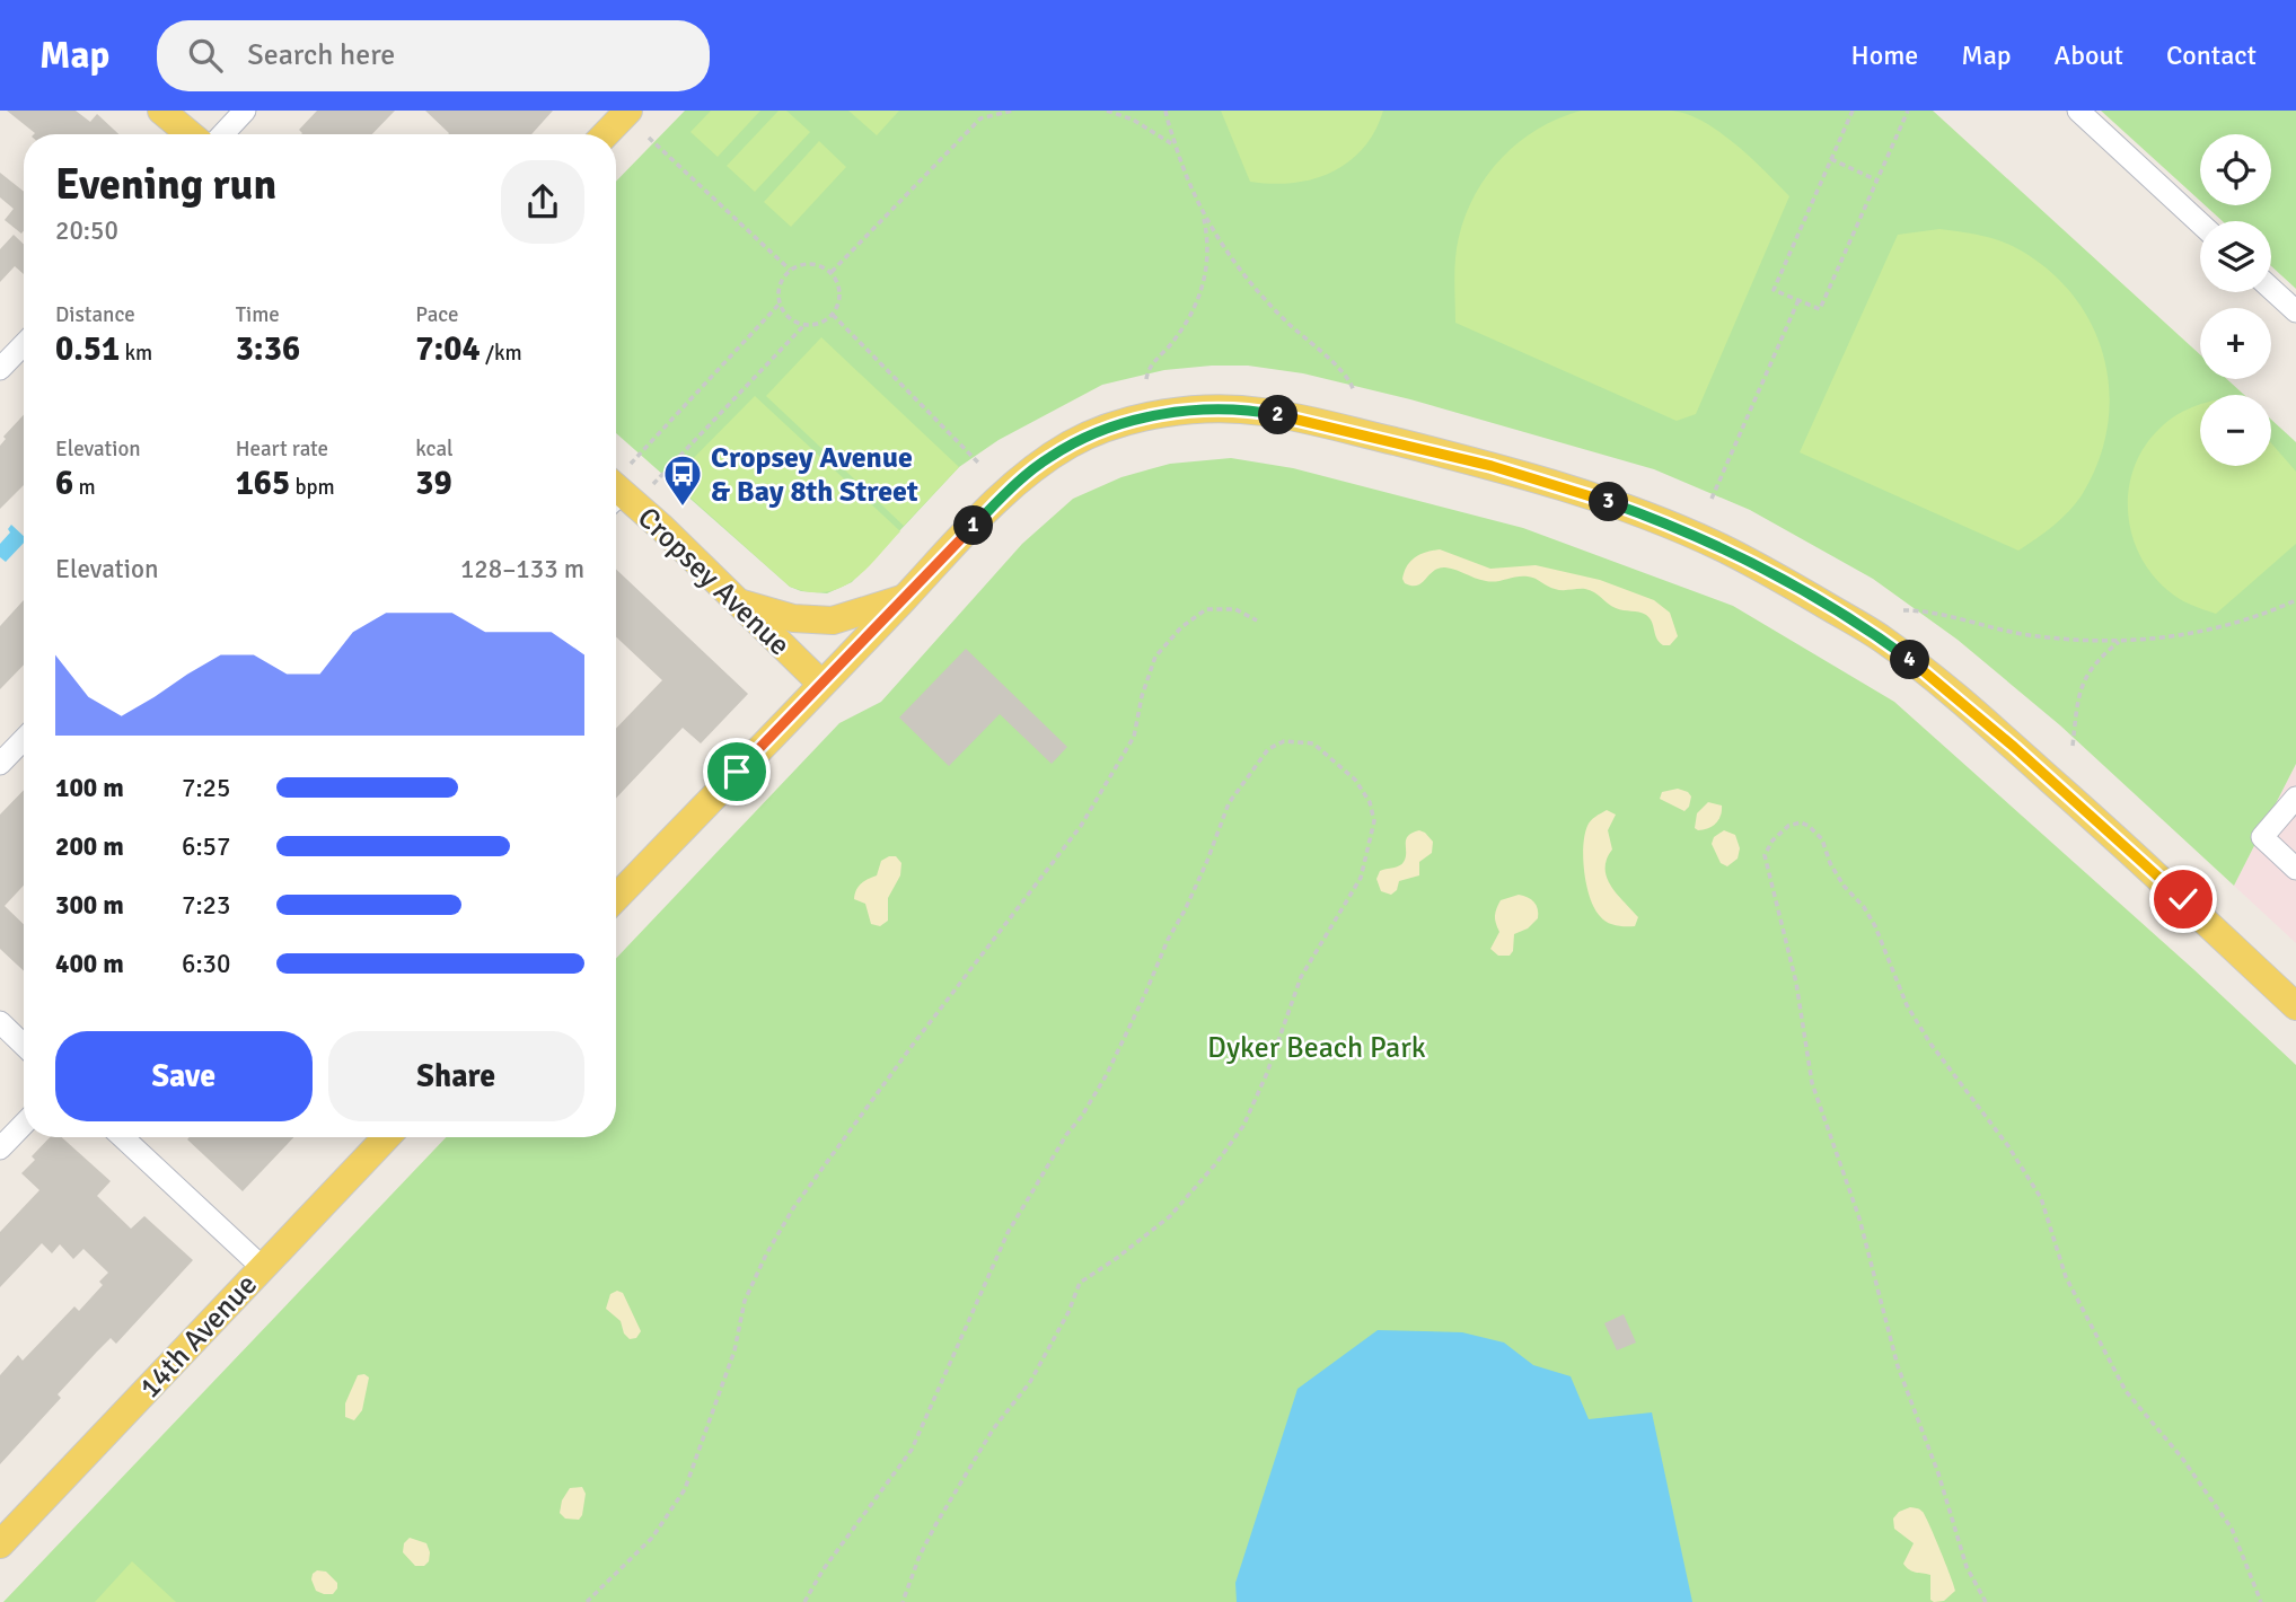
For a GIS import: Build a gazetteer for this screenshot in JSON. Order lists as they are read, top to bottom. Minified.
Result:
{"streets":{"main road":["Cropsey Avenue","14th Avenue"]},"parks":["Dyker Beach Park"],"places":{"bus stop":["Cropsey Avenue & Bay 8th Street"]},"page":{"header":"Map","search":"Search here","nav":["Home","Map","About","Contact"],"map_buttons":["+","−"],"heading":["Evening run","20:50"],"stats":[["Distance","0.51 km"],["Time","3:36"],["Pace","7:04 /km"],["Elevation","6 m"],["Heart rate","165 bpm"],["kcal","39"]],"pins":["2","3","1","4"],"chart":["Elevation","128–133 m"],"list":[{"name":"100 m","note":"7:25"},{"name":"200 m","note":"6:57"},{"name":"300 m","note":"7:23"},{"name":"400 m","note":"6:30"}],"buttons":["Save","Share"]}}
